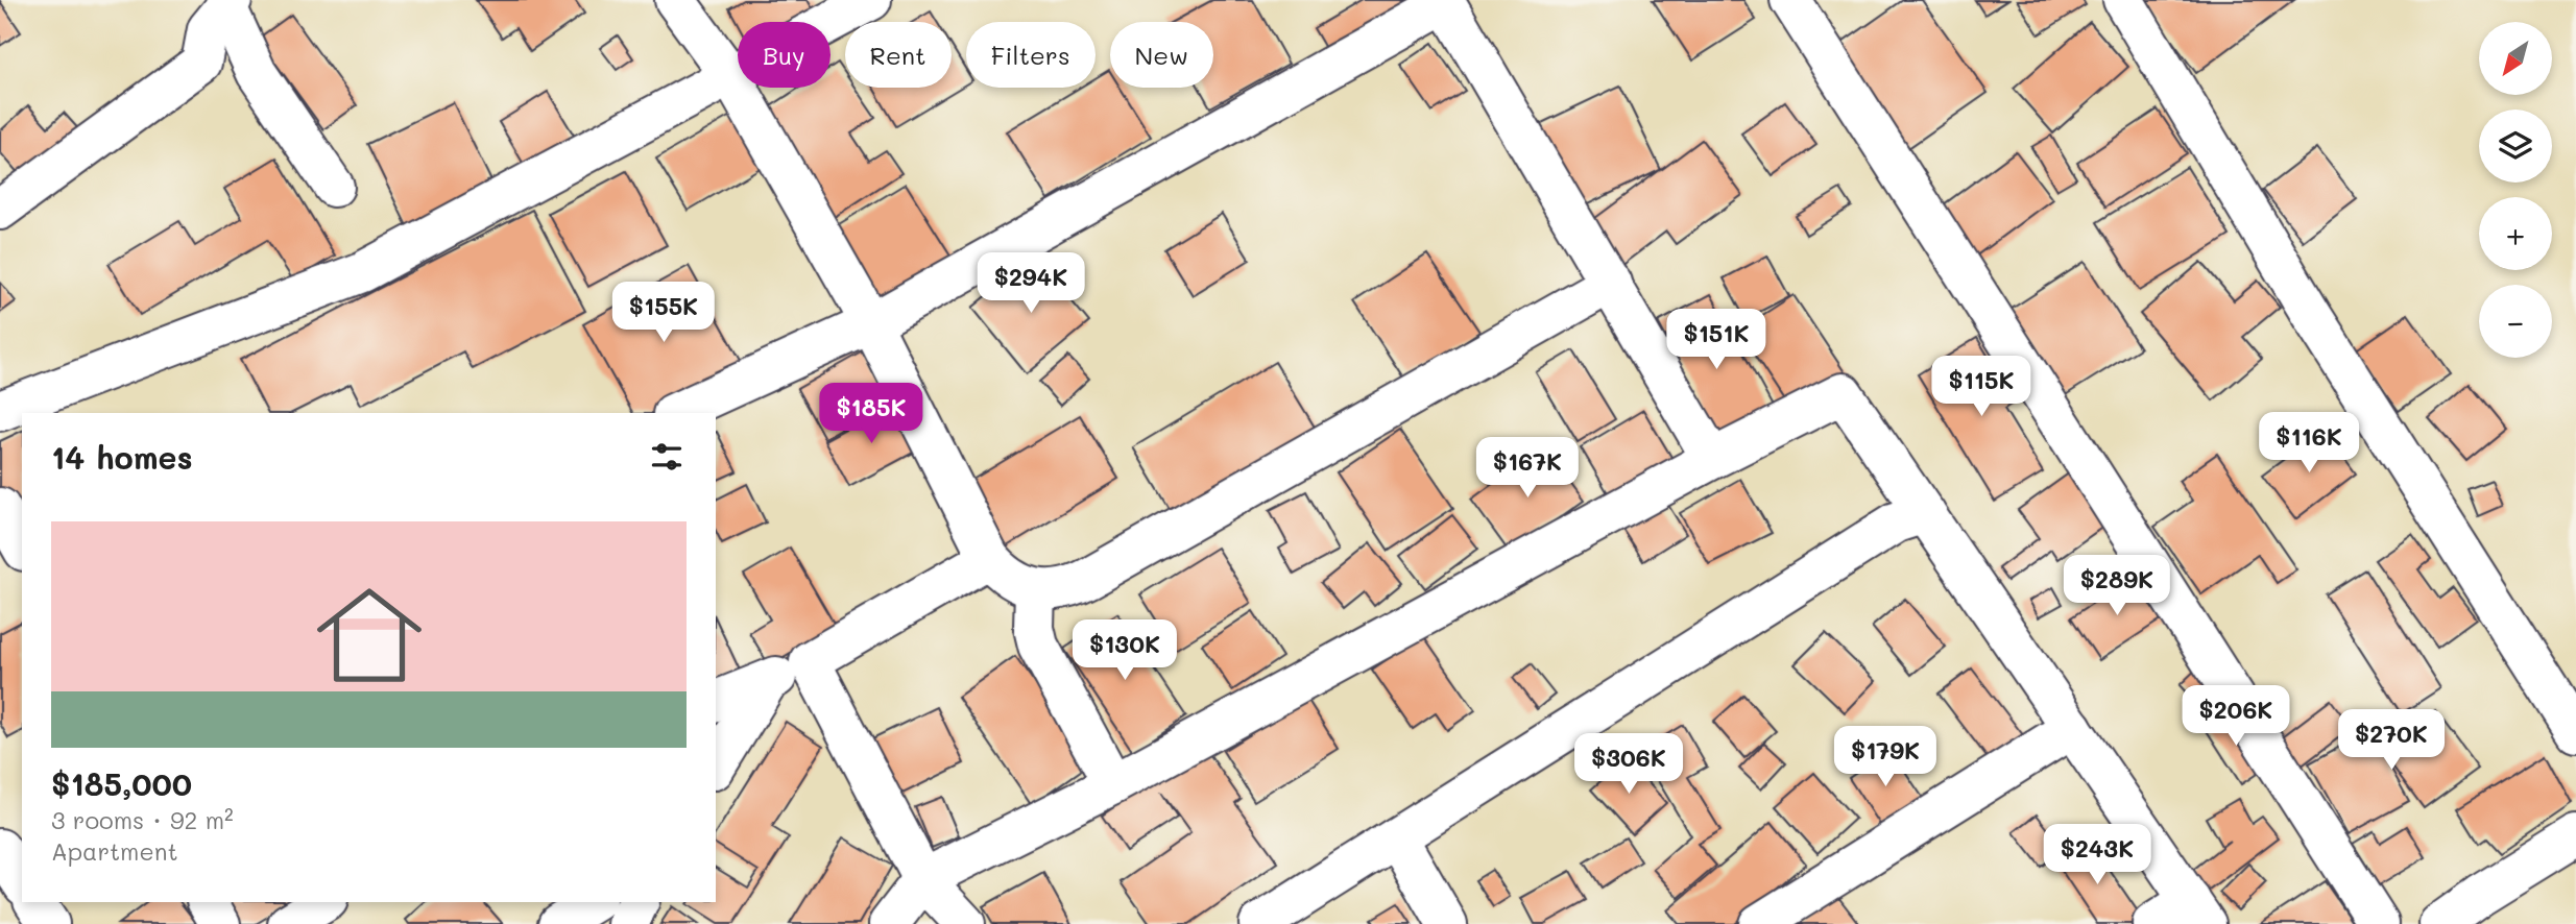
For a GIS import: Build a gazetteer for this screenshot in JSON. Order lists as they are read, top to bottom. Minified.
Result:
{"north":"bottom left","page":{"map_buttons":["+","−"],"chip":["Buy","Rent","Filters","New"],"price":["$294K","$155K","$151K","$115K","$185K","$116K","$167K","$289K","$130K","$206K","$270K","$179K","$306K","$243K"],"heading":"14 homes","list":[{"name":"$185,000","note":"3 rooms · 92 m² · Apartment"}]}}
